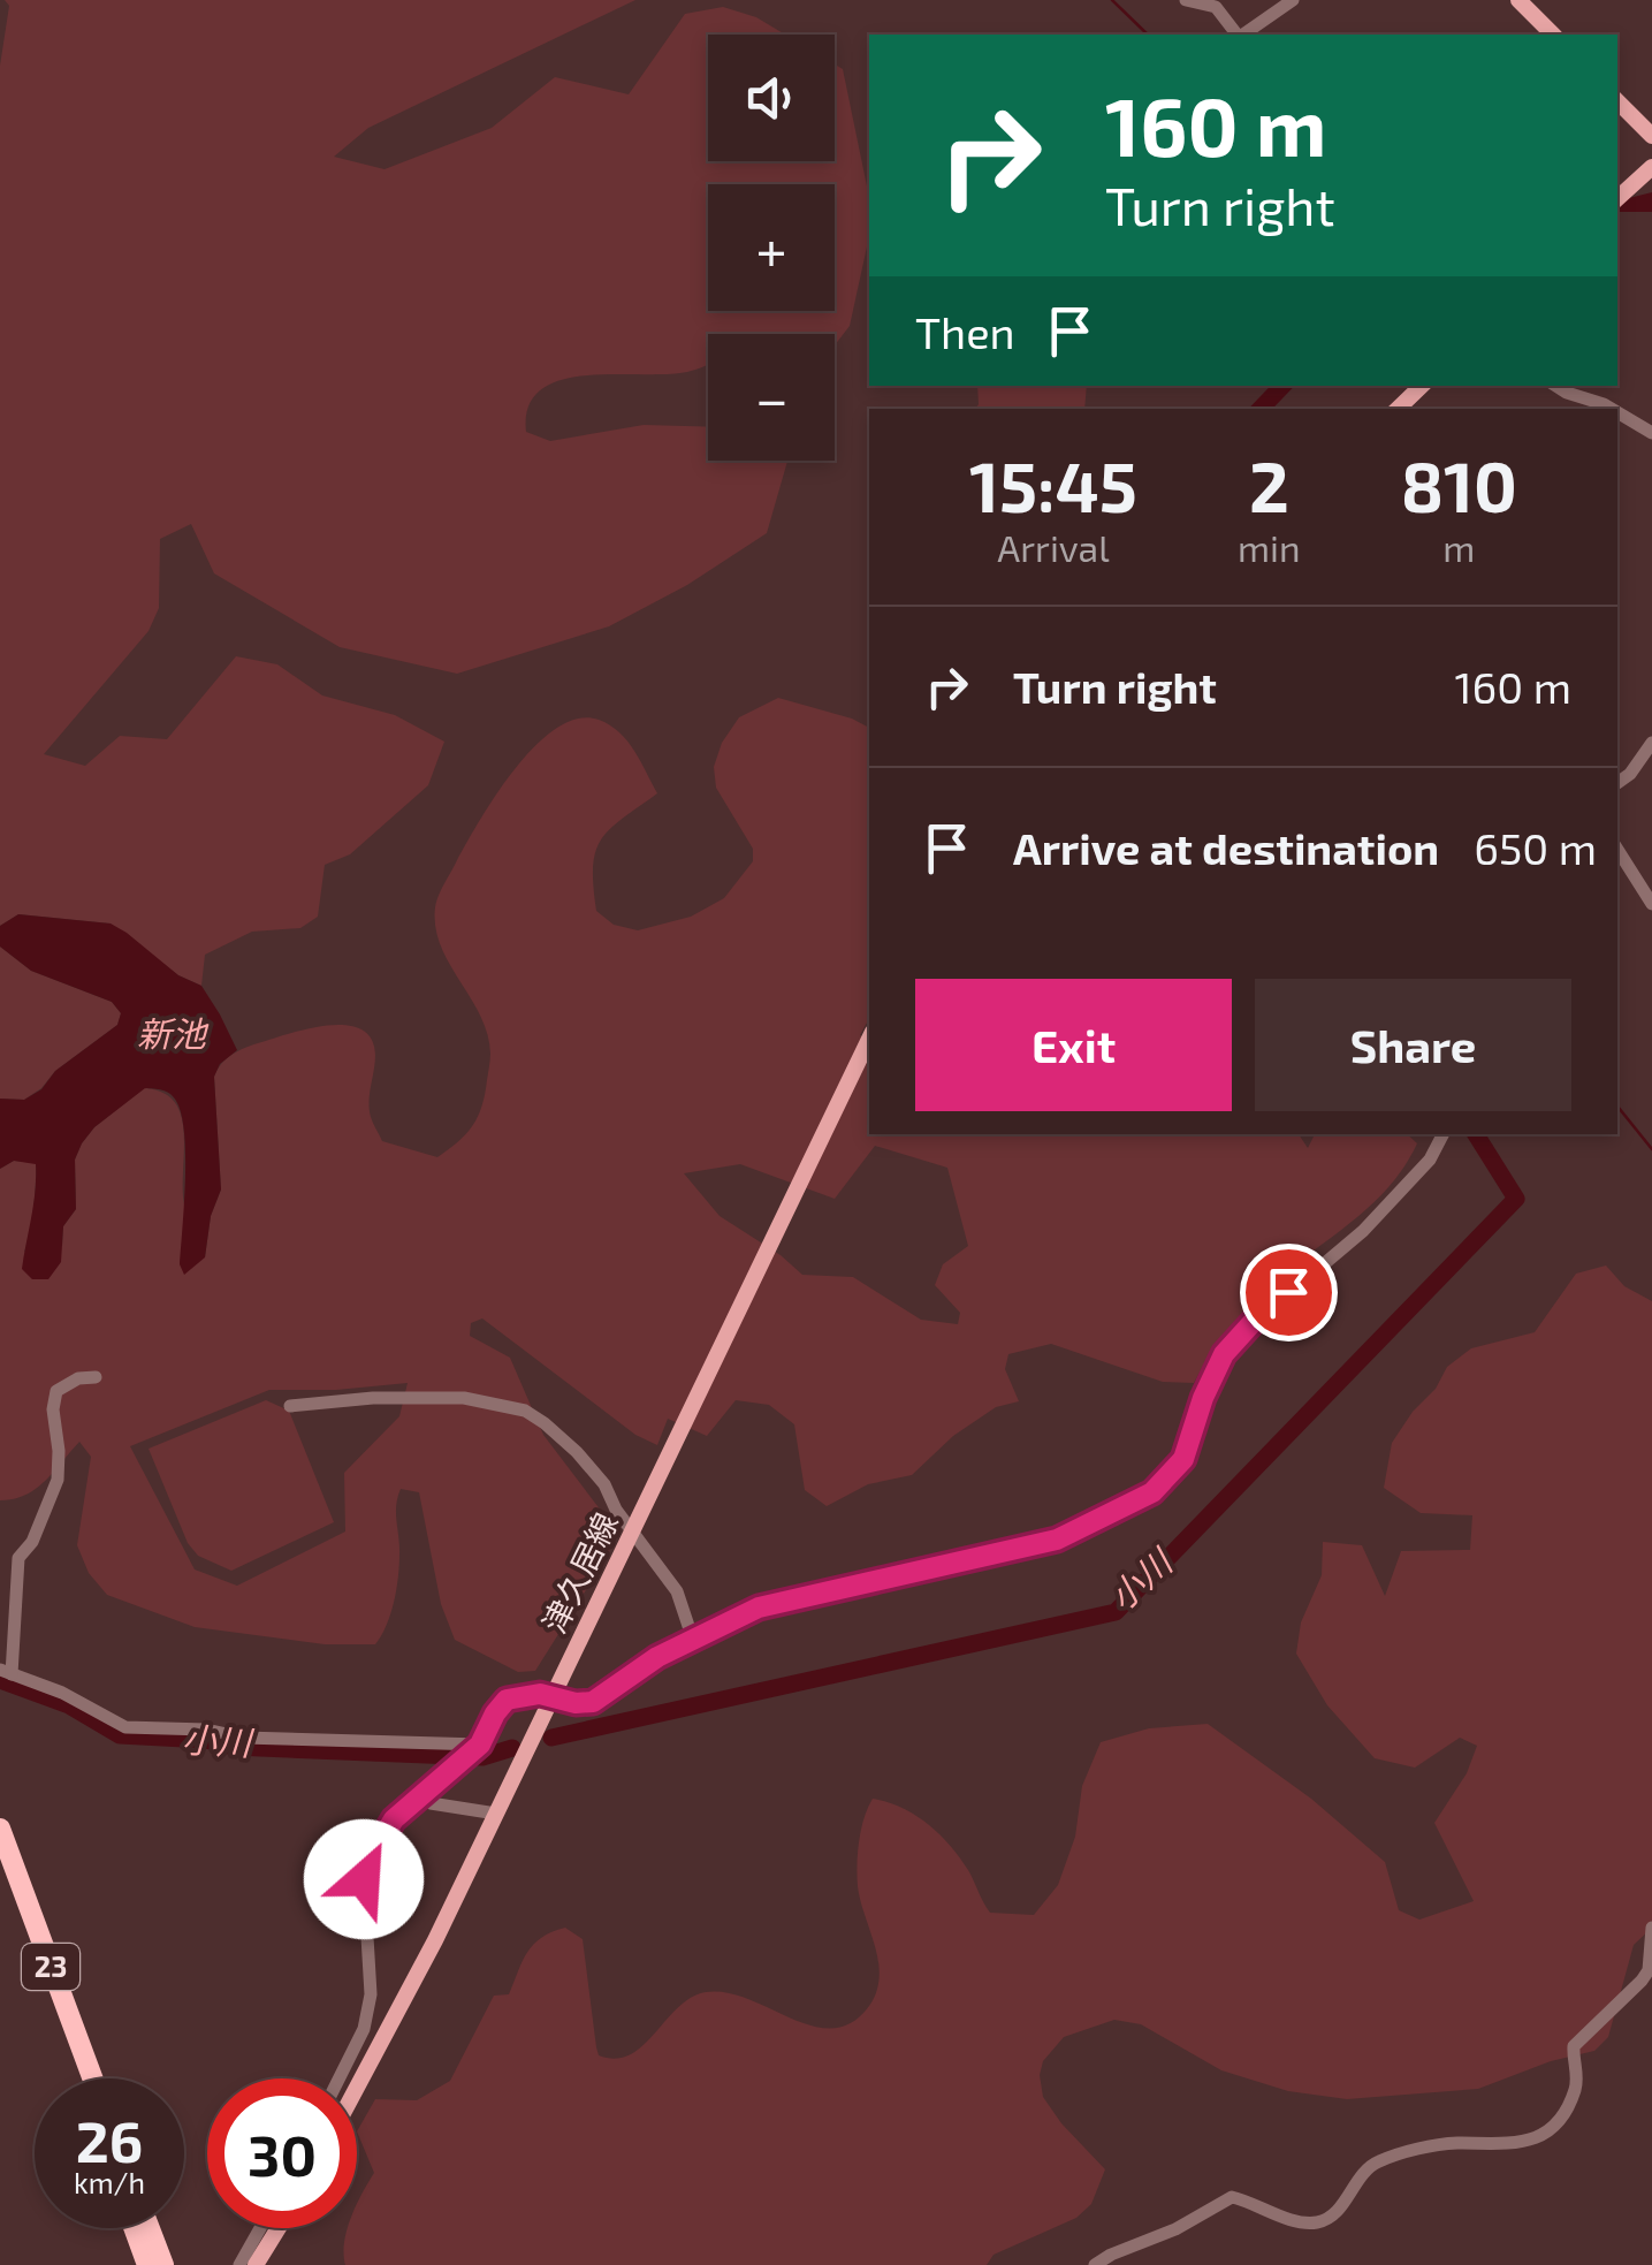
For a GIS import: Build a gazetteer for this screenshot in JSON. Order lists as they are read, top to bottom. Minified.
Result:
{"streets":{"highway":["23"],"main road":["津久居線"]},"water":["新池","小川"],"page":{"map_buttons":["+","−"],"turn":["160 m","Turn right"],"then":"Then","eta":["15:45","Arrival","2","min","810","m"],"list":[{"name":"Turn right","value":"160 m"},{"name":"Arrive at destination","value":"650 m"}],"buttons":["Exit","Share"],"speed":"26 km/h","limit":"30"}}
